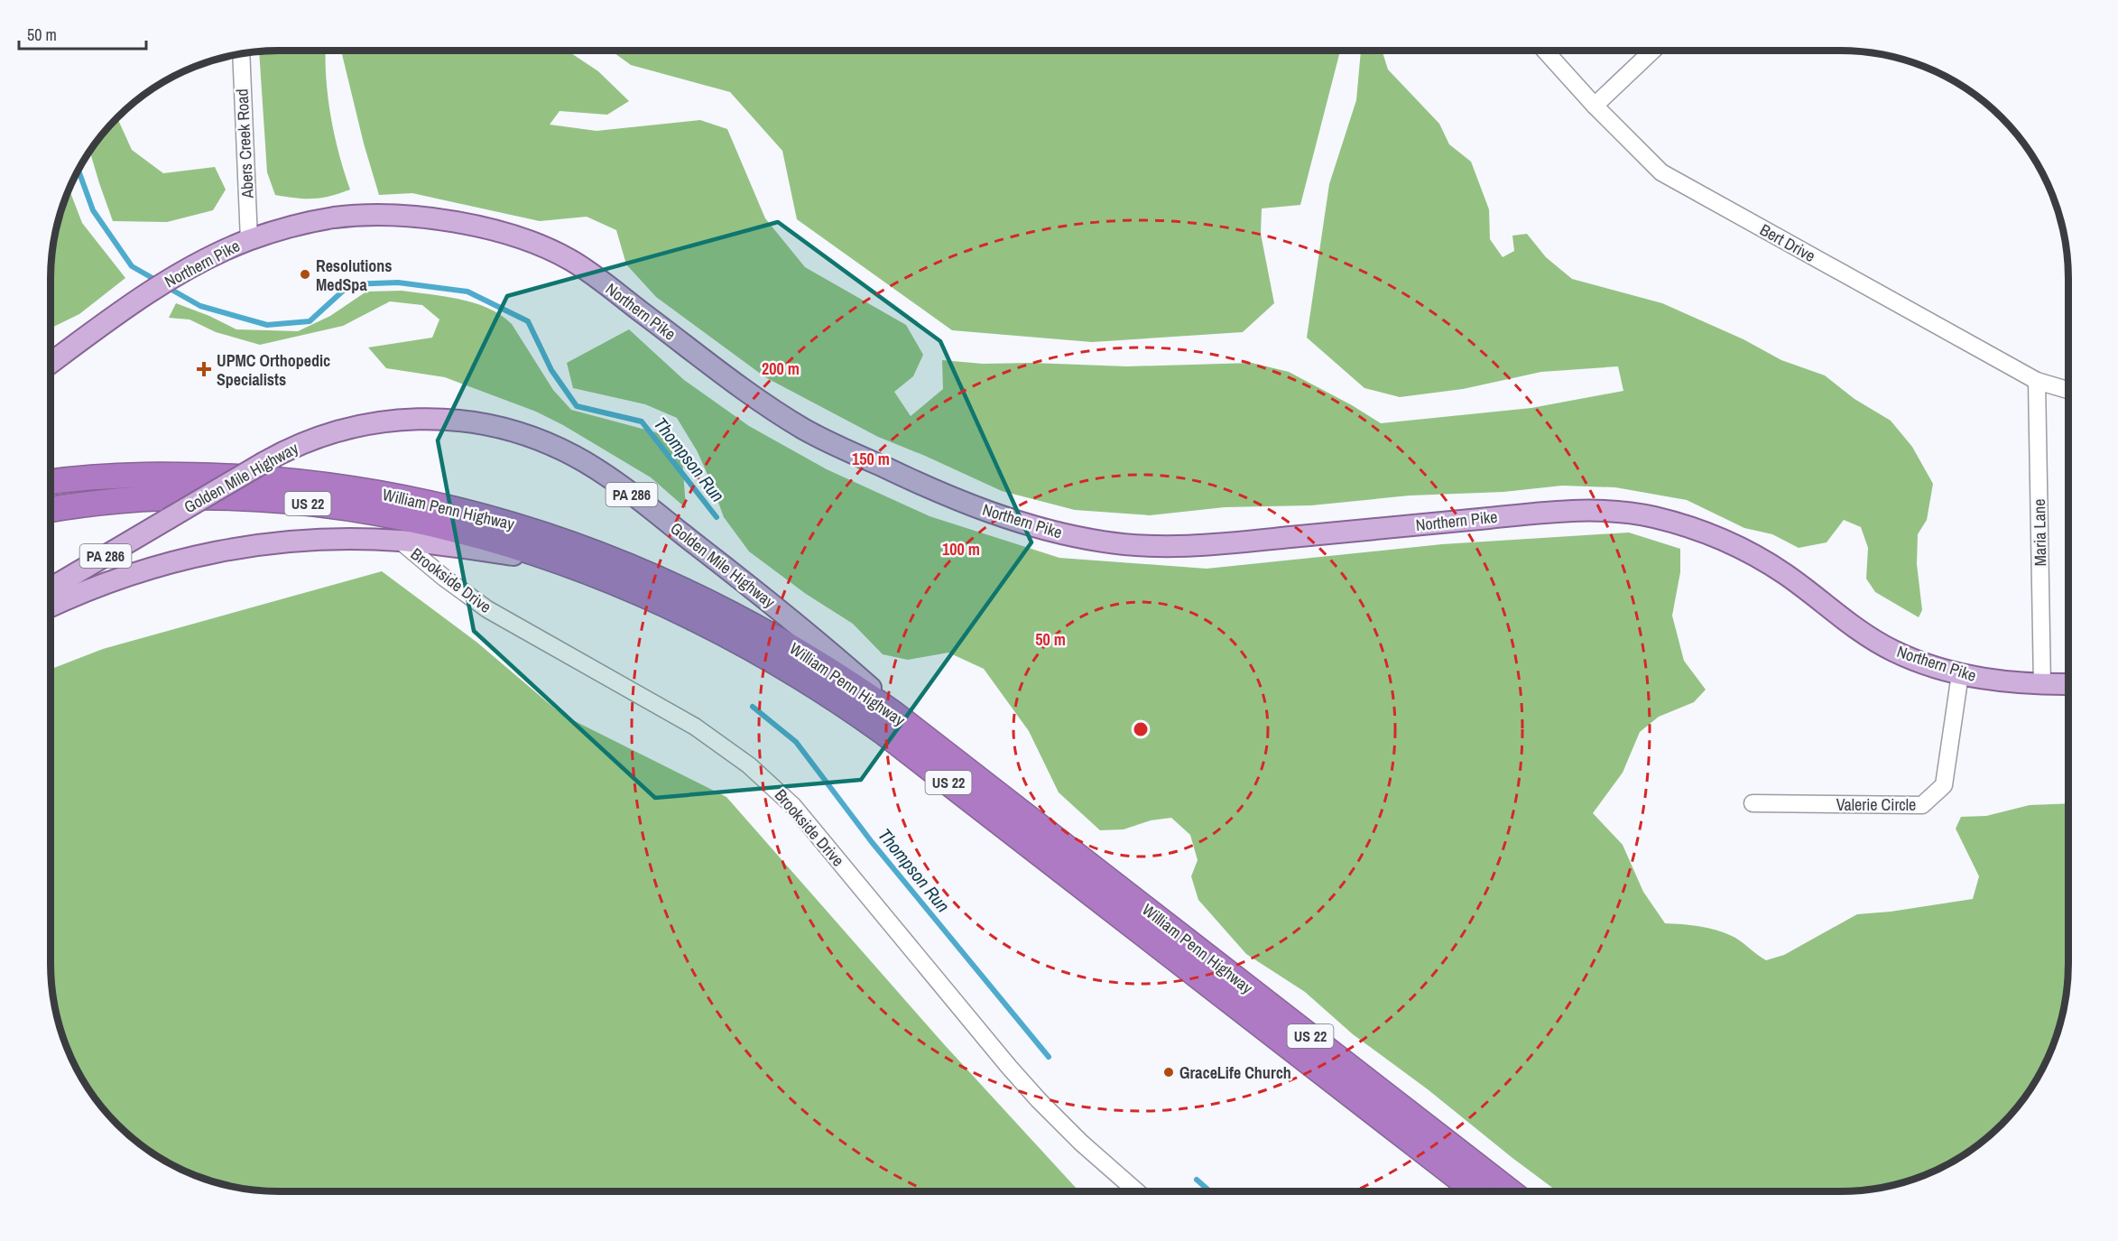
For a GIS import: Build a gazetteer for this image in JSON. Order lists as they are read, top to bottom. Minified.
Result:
{"streets":{"highway":["US 22","William Penn Highway"],"main road":["Northern Pike","Golden Mile Highway","PA 286"],"street":["Abers Creek Road","Bert Drive","Maria Lane","Brookside Drive","Valerie Circle"]},"crossings":[["Abers Creek Road","Northern Pike"],["Bert Drive","Maria Lane"],["Northern Pike","Maria Lane"],["Northern Pike","Valerie Circle"],["Golden Mile Highway","William Penn Highway"],["PA 286","William Penn Highway"],["PA 286","Brookside Drive"]],"water":["Thompson Run"],"places":{"other":["Resolutions MedSpa","GraceLife Church"],"health":["UPMC Orthopedic Specialists"]},"scale_bar":"50 m","rings":["200 m","150 m","100 m","50 m"]}
